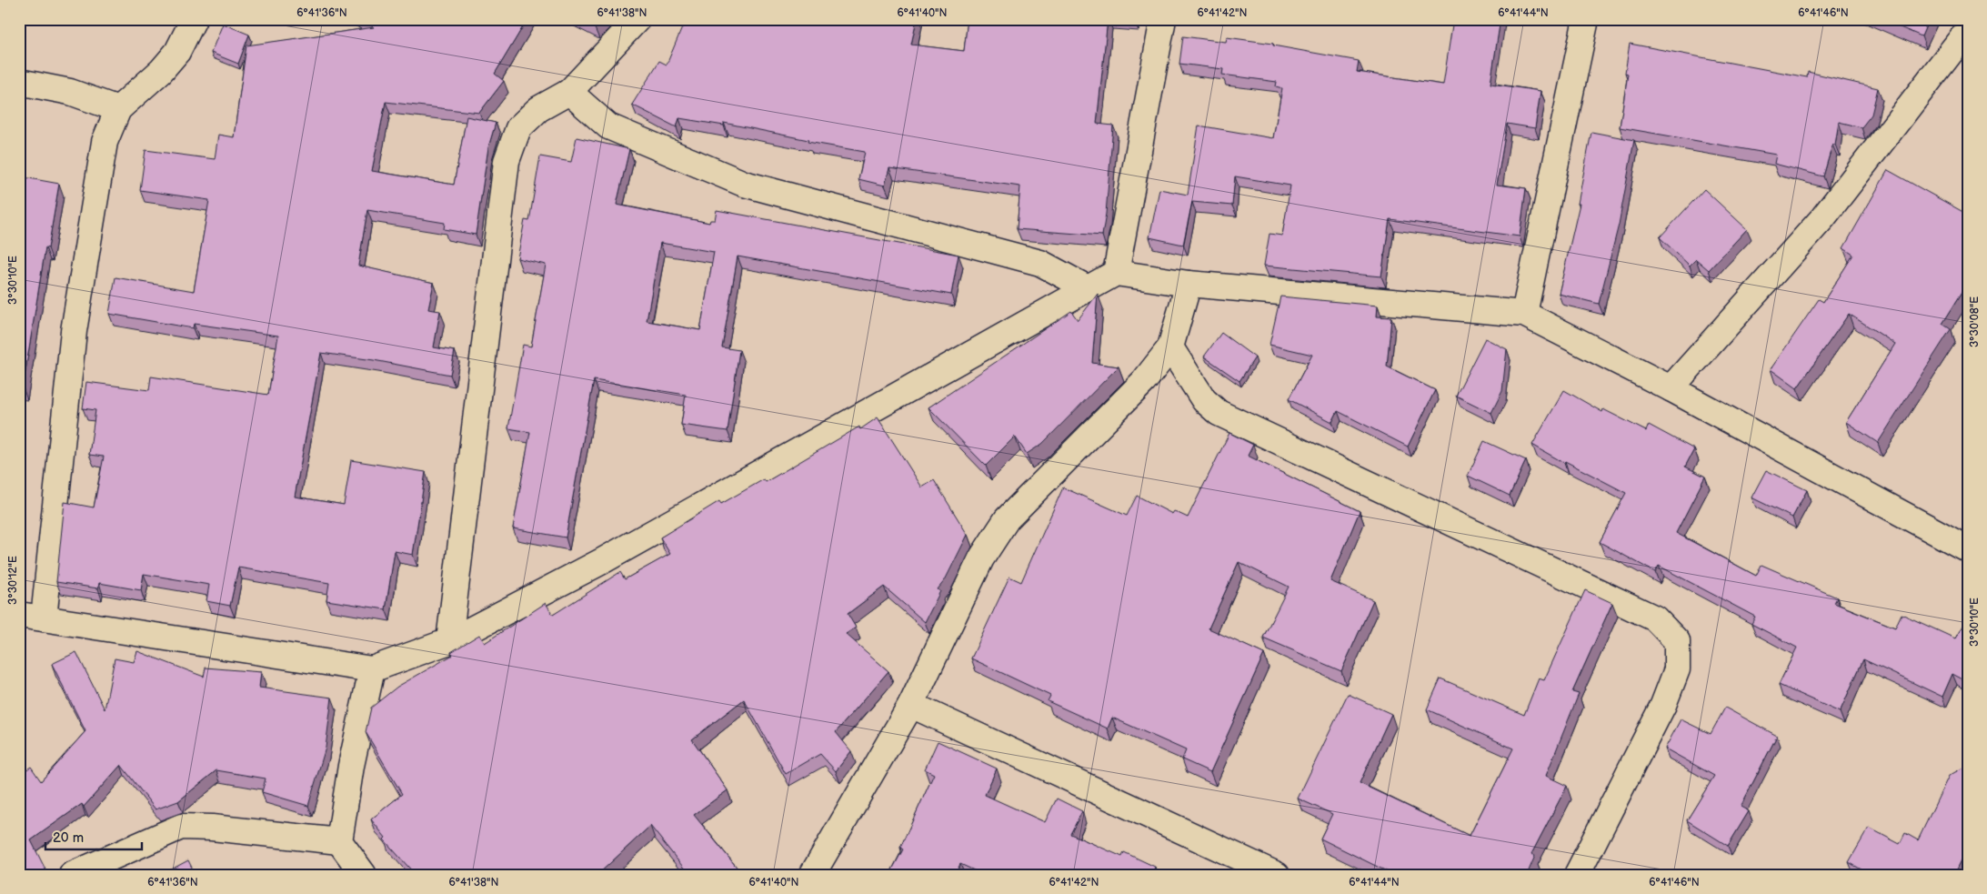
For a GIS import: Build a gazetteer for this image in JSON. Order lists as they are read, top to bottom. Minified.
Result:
{"scale_bar":"20 m","coordinates":["6°41'36\"N","6°41'38\"N","6°41'40\"N","6°41'42\"N","6°41'44\"N","6°41'46\"N","3°30'10\"E","3°30'08\"E","3°30'12\"E"]}
